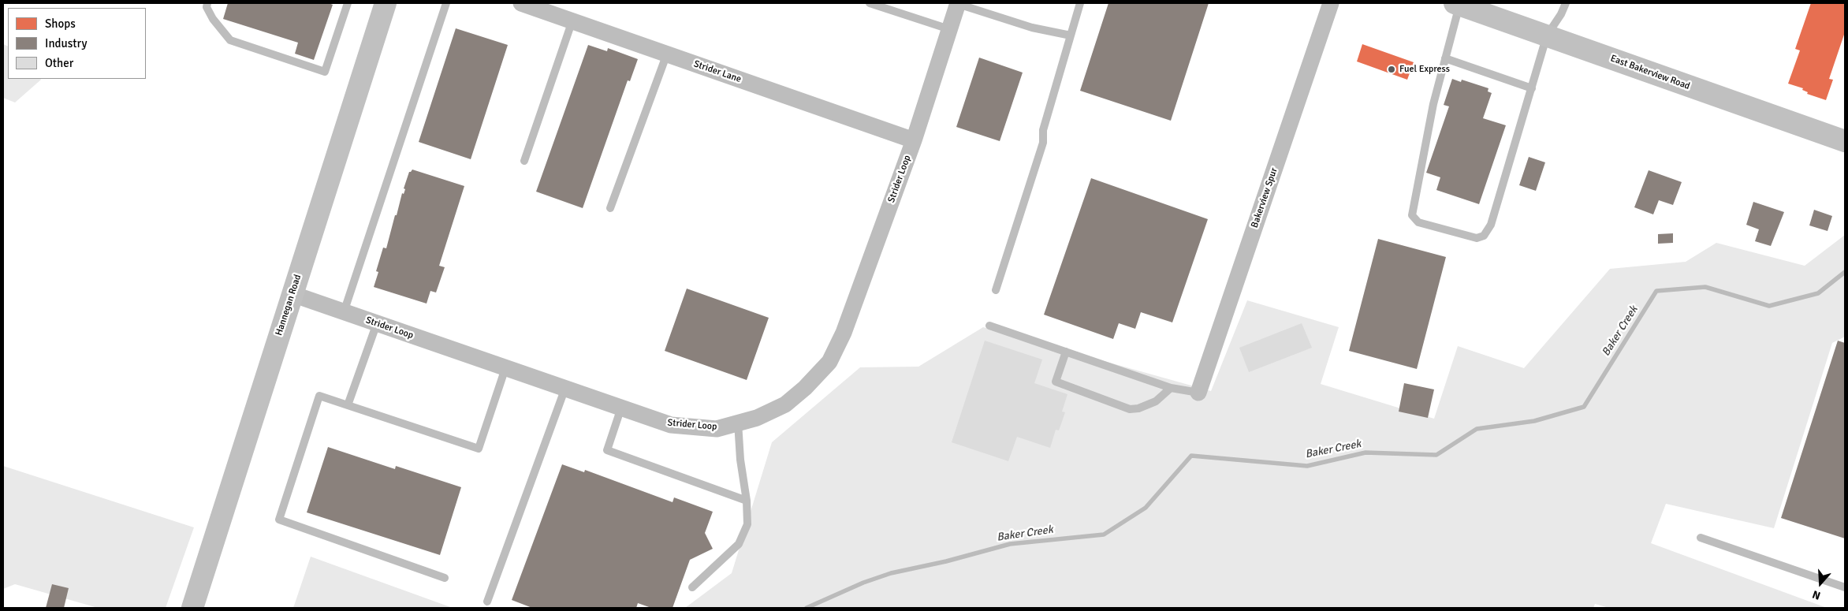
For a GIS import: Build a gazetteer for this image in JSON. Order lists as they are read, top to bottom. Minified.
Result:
{"streets":{"main road":["East Bakerview Road","Hannegan Road"],"street":["Strider Lane","Strider Loop","Bakerview Spur"]},"crossings":[["Strider Lane","Strider Loop"],["Strider Loop","Hannegan Road"]],"water":["Baker Creek"],"places":["Fuel Express"],"legend":["Shops","Industry","Other"],"north":"bottom"}
